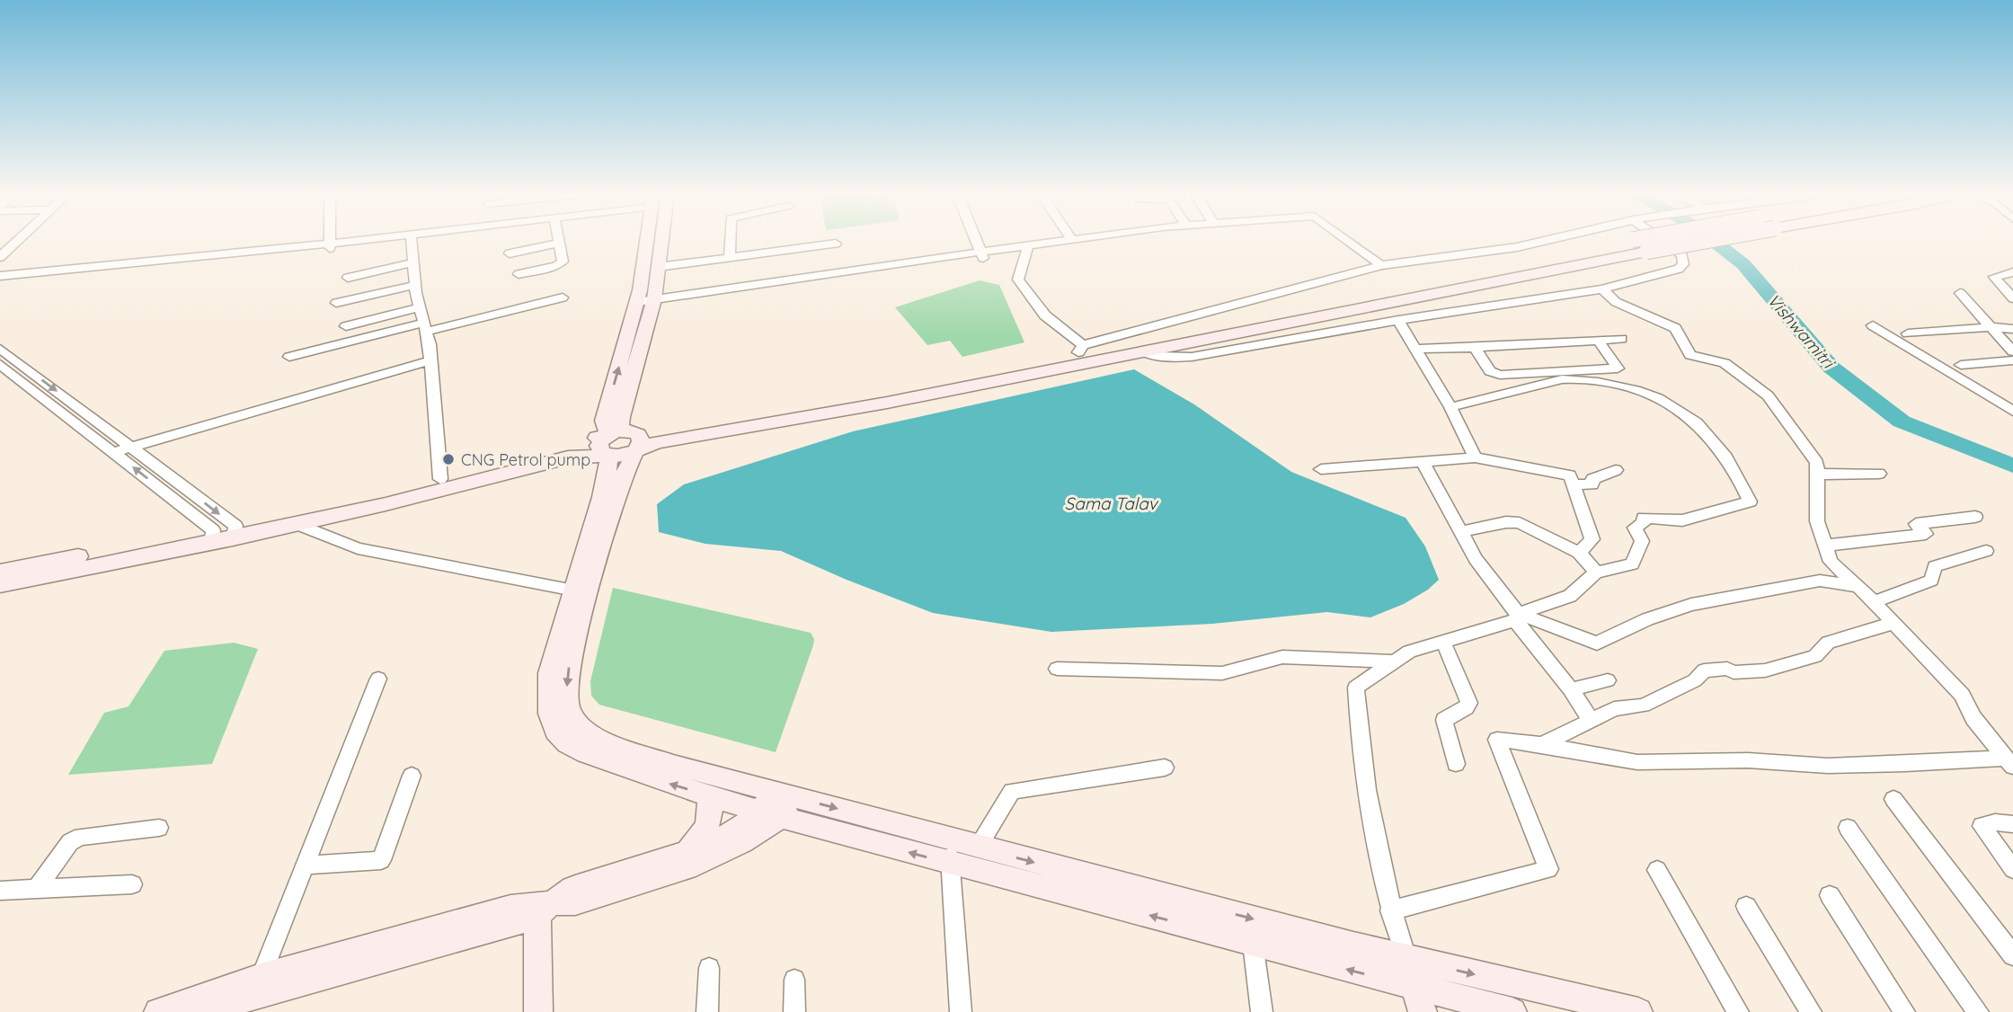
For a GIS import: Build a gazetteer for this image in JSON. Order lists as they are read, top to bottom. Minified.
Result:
{"water":["Vishwamitri","Sama Talav"],"places":["CNG Petrol pump"]}
